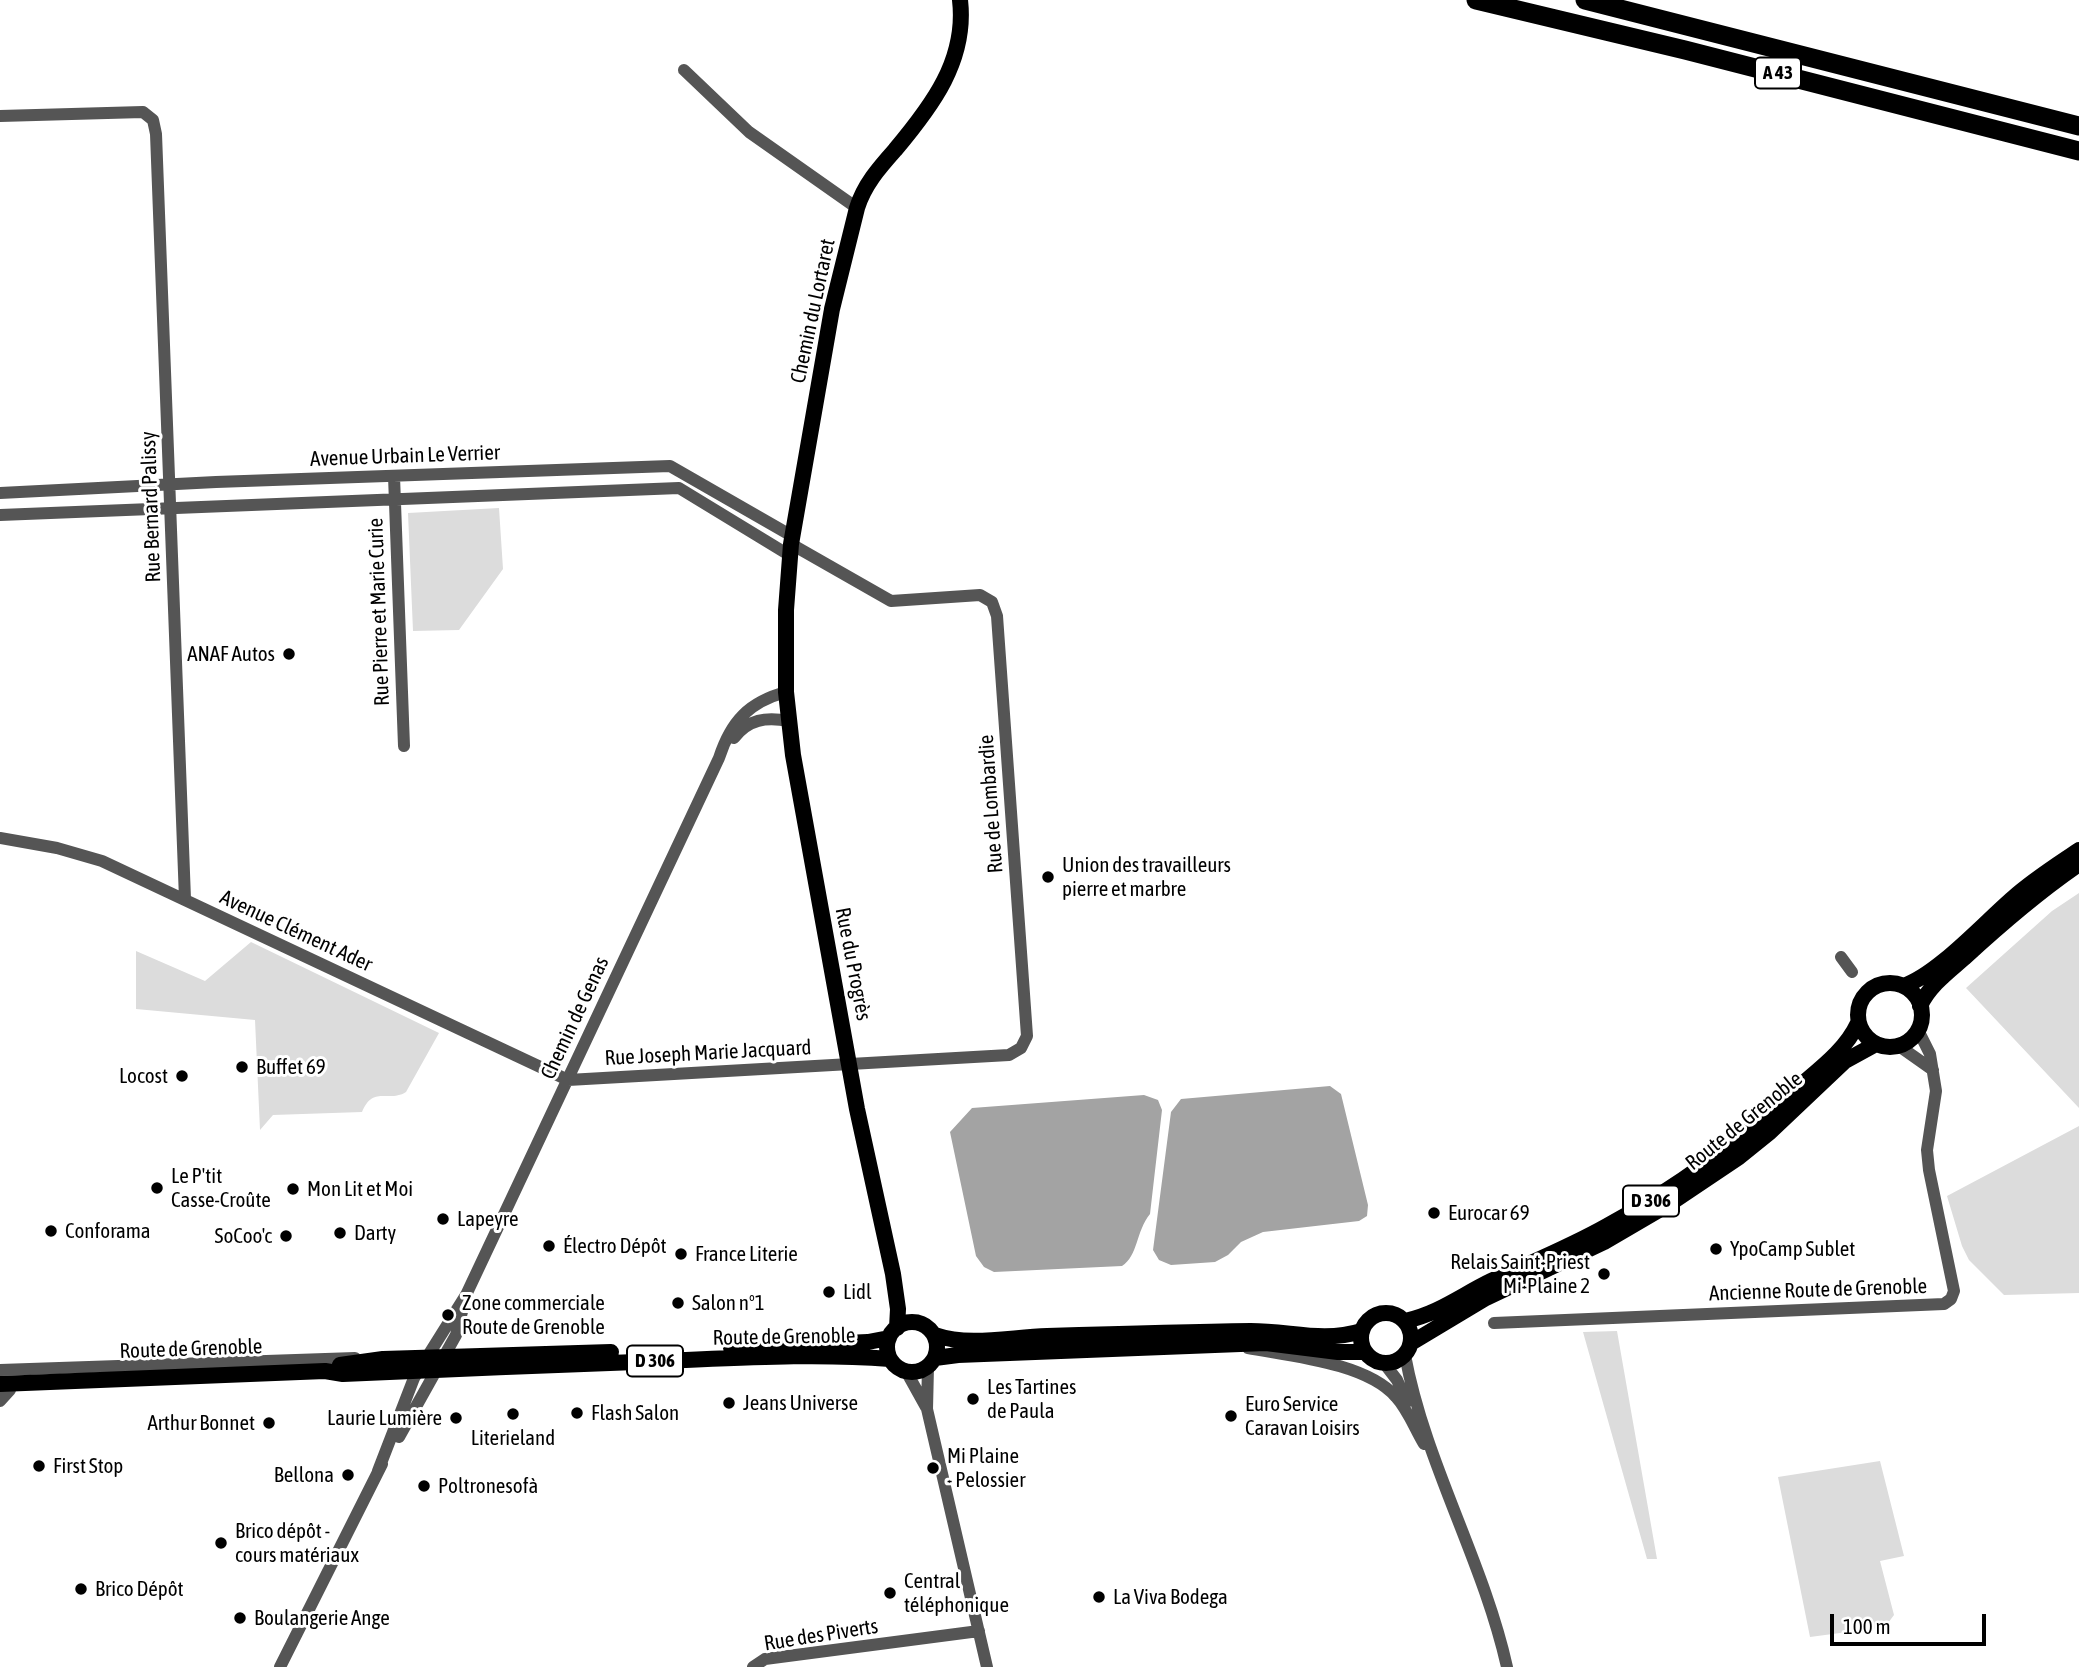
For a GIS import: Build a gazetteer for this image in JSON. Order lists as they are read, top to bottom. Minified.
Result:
{"streets":{"highway":["A 43"],"main road":["Chemin du Lortaret","Rue du Progrès","Route de Grenoble","D 306"],"street":["Avenue Urbain Le Verrier","Rue Bernard Palissy","Rue Pierre et Marie Curie","Rue de Lombardie","Avenue Clément Ader","Chemin de Genas","Rue Joseph Marie Jacquard","Ancienne Route de Grenoble","Rue des Piverts"]},"crossings":[["Chemin du Lortaret","Avenue Urbain Le Verrier"],["Chemin du Lortaret","Rue de Lombardie"],["Chemin du Lortaret","Rue du Progrès"],["Avenue Urbain Le Verrier","Rue Bernard Palissy"],["Avenue Urbain Le Verrier","Rue Pierre et Marie Curie"],["Avenue Urbain Le Verrier","Rue de Lombardie"],["Rue Bernard Palissy","Avenue Clément Ader"],["Rue de Lombardie","Rue du Progrès"],["Rue de Lombardie","Rue Joseph Marie Jacquard"],["Avenue Clément Ader","Chemin de Genas"],["Avenue Clément Ader","Rue Joseph Marie Jacquard"],["Rue du Progrès","Chemin de Genas"],["Rue du Progrès","Rue Joseph Marie Jacquard"],["Rue du Progrès","Route de Grenoble"],["Chemin de Genas","Rue Joseph Marie Jacquard"],["Chemin de Genas","Route de Grenoble"],["Route de Grenoble","Ancienne Route de Grenoble"]],"places":["ANAF Autos","Union des travailleurs pierre et marbre","Buffet 69","Locost","Le P'tit Casse-Croûte","Mon Lit et Moi","Eurocar 69","Lapeyre","Conforama","Darty","SoCoo'c","Électro Dépôt","YpoCamp Sublet","France Literie","Relais Saint-Priest Mi-Plaine 2","Lidl","Salon n°1","Zone commerciale Route de Grenoble","Les Tartines de Paula","Jeans Universe","Flash Salon","Literieland","Euro Service Caravan Loisirs","Laurie Lumière","Arthur Bonnet","First Stop","Mi Plaine - Pelossier","Bellona","Poltronesofà","Brico dépôt - cours matériaux","Brico Dépôt","Central téléphonique","La Viva Bodega","Boulangerie Ange"],"scale_bar":"100 m"}
